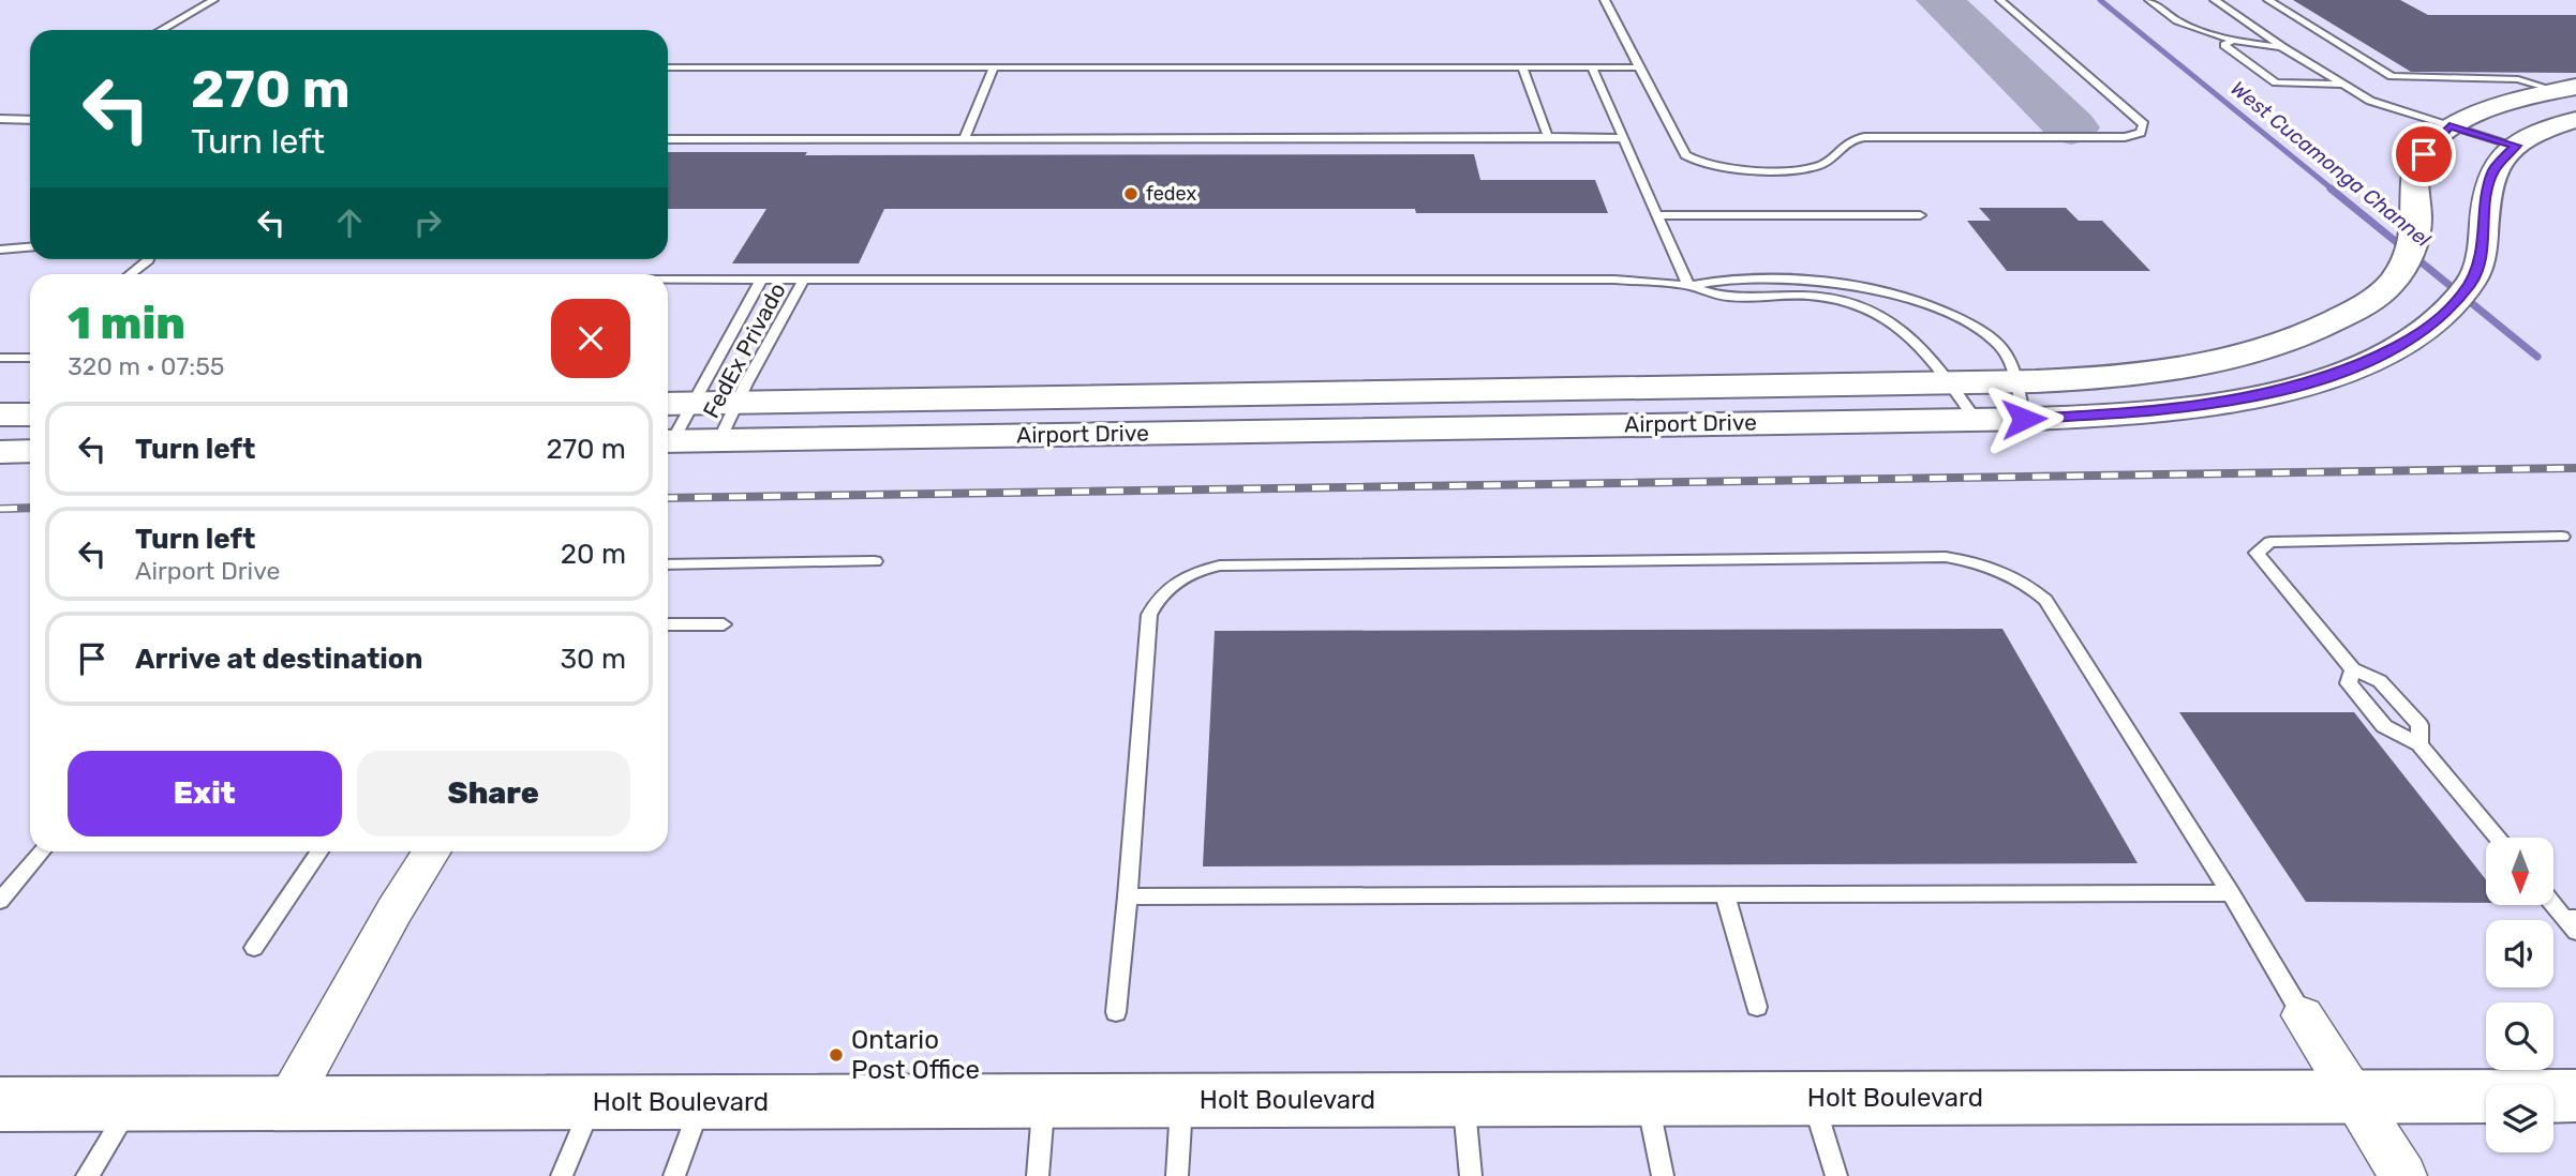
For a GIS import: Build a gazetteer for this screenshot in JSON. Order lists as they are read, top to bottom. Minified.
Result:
{"streets":{"main road":["Airport Drive","Holt Boulevard"],"lane":["FedEx Privado"]},"crossings":[["FedEx Privado","Airport Drive"]],"water":["West Cucamonga Channel"],"places":["fedex","Ontario Post Office"],"north":"bottom","page":{"turn":["270 m","Turn left"],"heading":["1 min","320 m · 07:55"],"list":[{"name":"Turn left","value":"270 m"},{"name":"Turn left","note":"Airport Drive","value":"20 m"},{"name":"Arrive at destination","value":"30 m"}],"buttons":["Exit","Share"]}}
